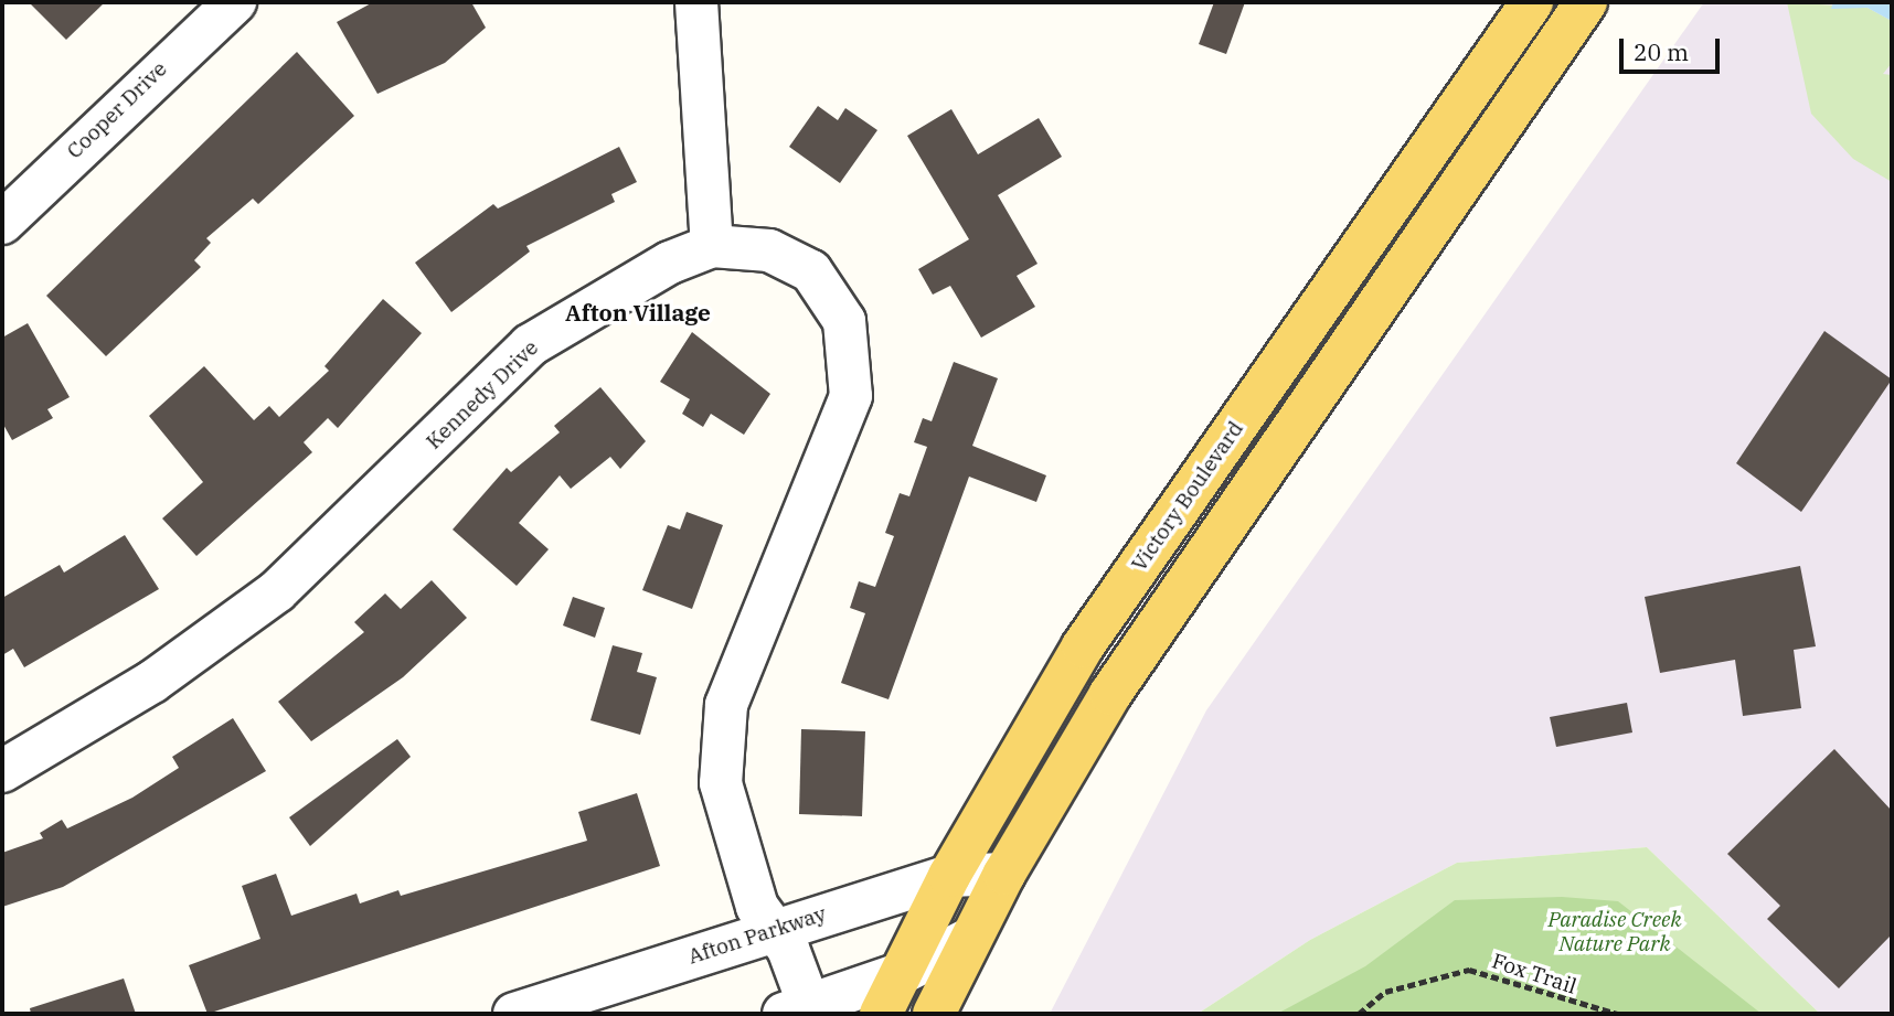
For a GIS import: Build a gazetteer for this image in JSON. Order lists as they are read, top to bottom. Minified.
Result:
{"streets":{"main road":["Victory Boulevard"],"street":["Cooper Drive","Kennedy Drive","Afton Parkway"],"path":["Fox Trail"]},"crossings":[["Kennedy Drive","Afton Parkway"],["Victory Boulevard","Afton Parkway"]],"districts":["Afton Village"],"parks":["Paradise Creek Nature Park"],"scale_bar":"20 m"}
